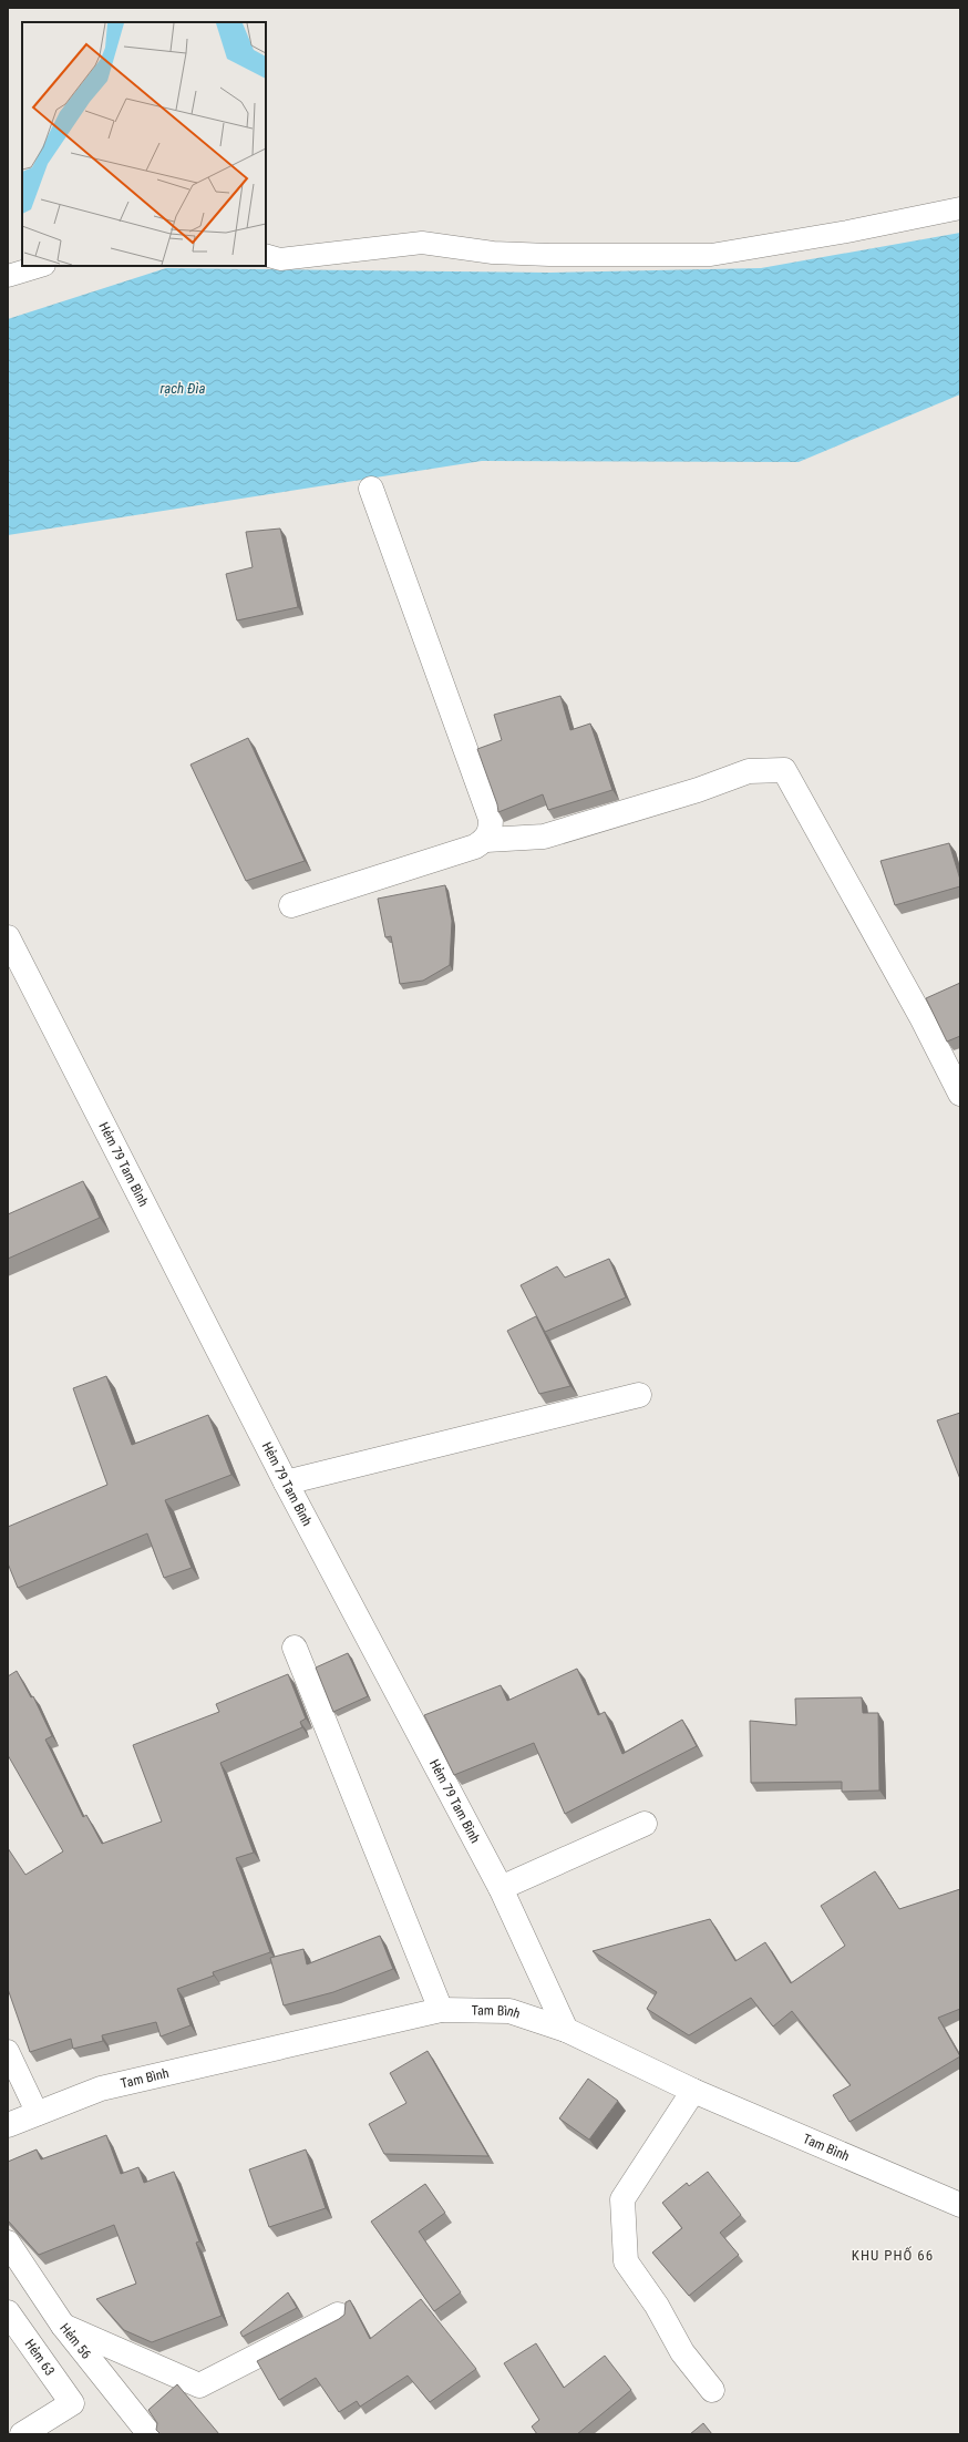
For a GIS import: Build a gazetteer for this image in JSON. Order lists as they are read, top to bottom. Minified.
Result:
{"streets":{"street":["Hẻm 79 Tam Bình","Tam Bình","Hẻm 56","Hẻm 63"]},"crossings":[["Hẻm 79 Tam Bình","Tam Bình"]],"districts":["KHU PHỐ 66"],"water":["rạch Đìa"]}
